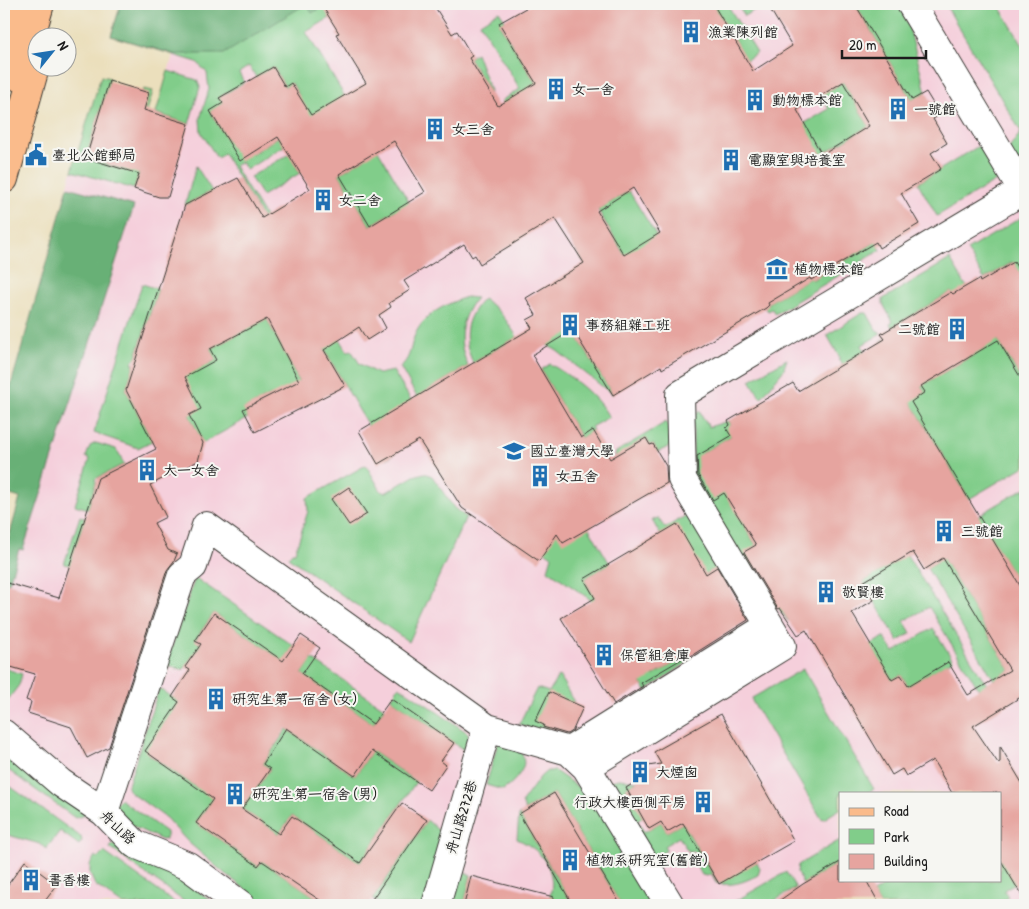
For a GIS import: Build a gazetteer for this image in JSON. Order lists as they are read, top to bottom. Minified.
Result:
{"streets":{"street":["舟山路272巷","舟山路"]},"places":{"building":["漁業陳列館","女一舍","動物標本館","一號館","女三舍","電顯室與培養室","女二舍","事務組雜工班","二號館","大一女舍","女五舍","三號館","敬賢樓","保管組倉庫","研究生第一宿舍 (女)","大煙囪","研究生第一宿舍 (男)","行政大樓西側平房","植物系研究室(舊館)","書香樓"],"public building":["臺北公館郵局"],"museum":["植物標本館"],"school or university":["國立臺灣大學"]},"legend":["Road","Park","Building"],"scale_bar":"20 m","north":"top right"}
